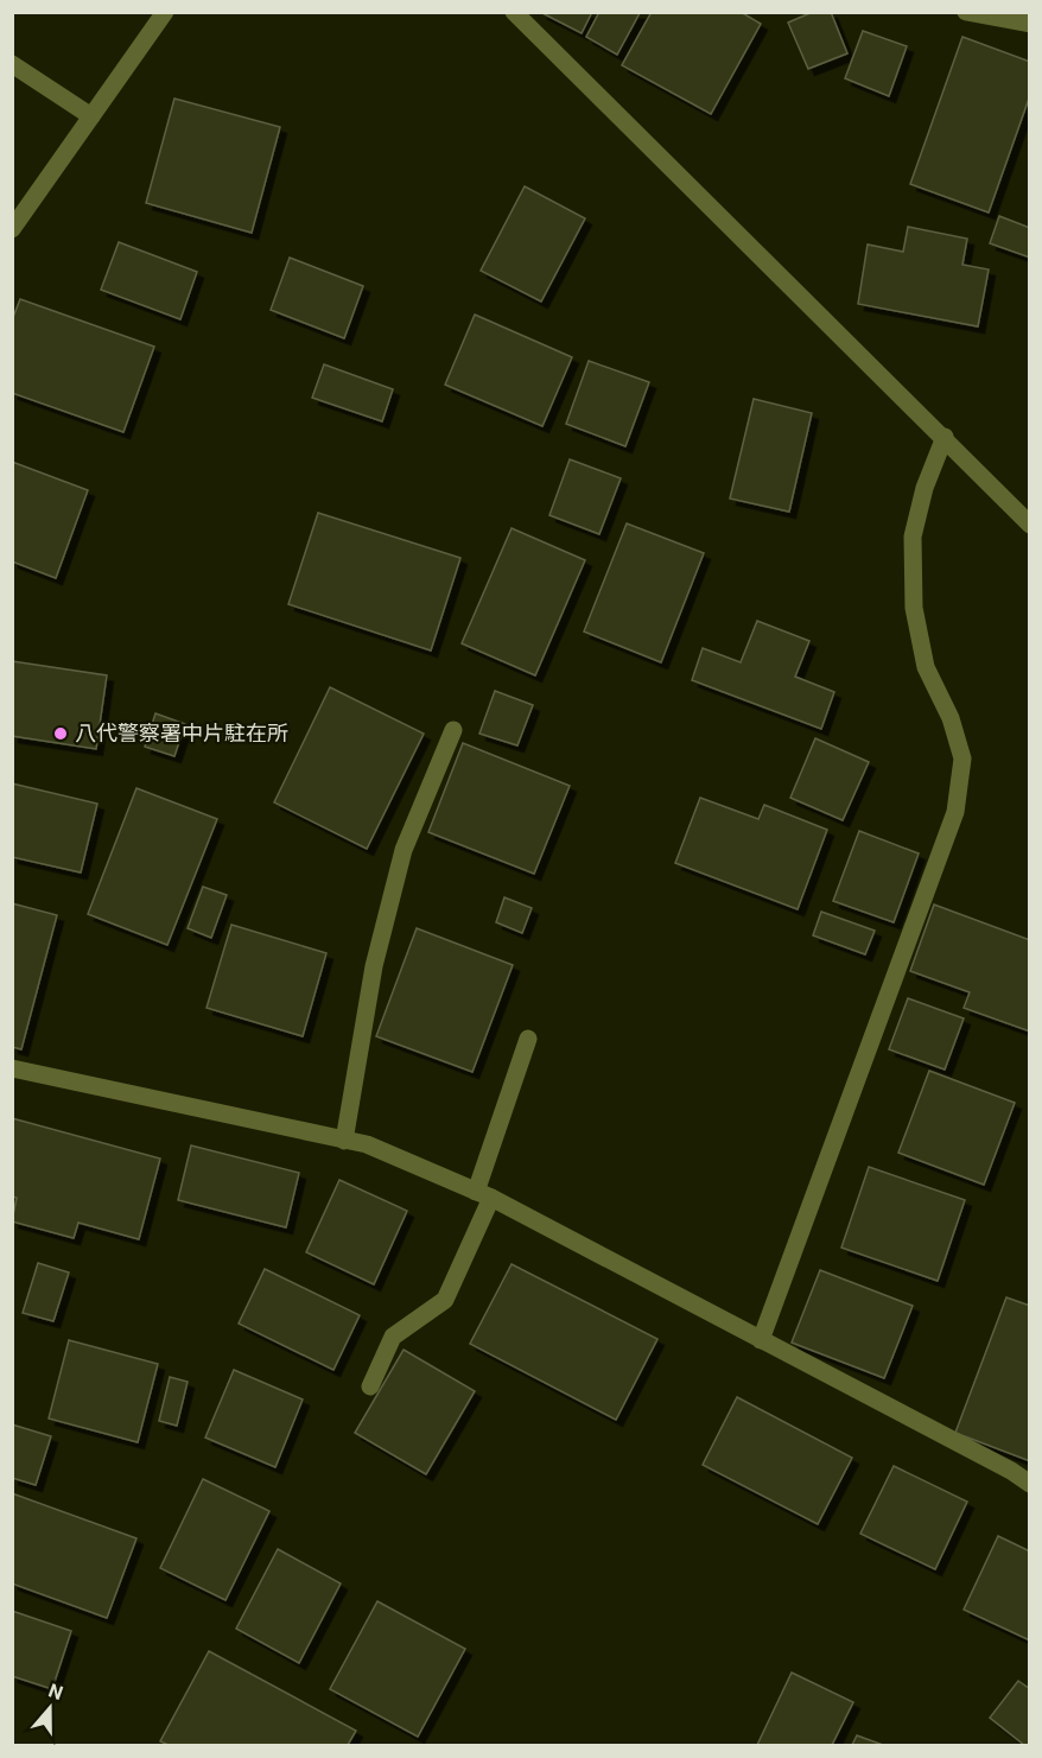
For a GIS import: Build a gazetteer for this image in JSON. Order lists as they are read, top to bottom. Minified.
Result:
{"places":["八代警察署中片駐在所"],"north":"top"}
